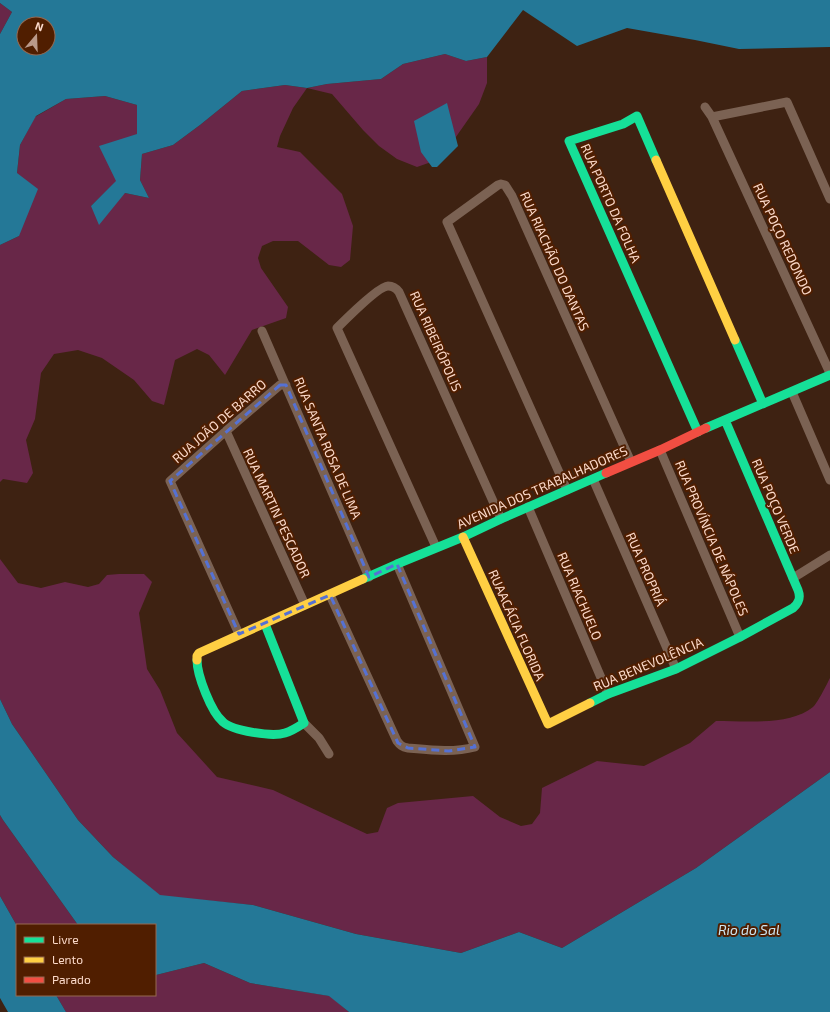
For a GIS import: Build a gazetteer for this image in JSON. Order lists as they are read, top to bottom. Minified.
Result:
{"streets":{"street":["RUA PORTO DA FOLHA","RUA POÇO REDONDO","RUA RIACHÃO DO DANTAS","RUA RIBEIRÓPOLIS","RUA JOÃO DE BARRO","RUA SANTA ROSA DE LIMA","AVENIDA DOS TRABALHADORES","RUA POÇO VERDE","RUA MARTIN PESCADOR","RUA PROVÍNCIA DE NÁPOLES","RUA PROPRIÁ","RUA RIACHUELO","RUAACÁCIA FLORIDA","RUA BENEVOLÊNCIA"]},"crossings":[["RUA PORTO DA FOLHA","AVENIDA DOS TRABALHADORES"],["RUA POÇO REDONDO","AVENIDA DOS TRABALHADORES"],["RUA RIACHÃO DO DANTAS","AVENIDA DOS TRABALHADORES"],["RUA RIBEIRÓPOLIS","AVENIDA DOS TRABALHADORES"],["RUA JOÃO DE BARRO","RUA SANTA ROSA DE LIMA"],["RUA JOÃO DE BARRO","AVENIDA DOS TRABALHADORES"],["RUA JOÃO DE BARRO","RUA MARTIN PESCADOR"],["RUA SANTA ROSA DE LIMA","AVENIDA DOS TRABALHADORES"],["AVENIDA DOS TRABALHADORES","RUA POÇO VERDE"],["AVENIDA DOS TRABALHADORES","RUA MARTIN PESCADOR"],["AVENIDA DOS TRABALHADORES","RUA PROVÍNCIA DE NÁPOLES"],["AVENIDA DOS TRABALHADORES","RUA PROPRIÁ"],["AVENIDA DOS TRABALHADORES","RUA RIACHUELO"],["AVENIDA DOS TRABALHADORES","RUAACÁCIA FLORIDA"],["RUA POÇO VERDE","RUA BENEVOLÊNCIA"],["RUA PROVÍNCIA DE NÁPOLES","RUA BENEVOLÊNCIA"],["RUA PROPRIÁ","RUA BENEVOLÊNCIA"],["RUA RIACHUELO","RUA BENEVOLÊNCIA"],["RUAACÁCIA FLORIDA","RUA BENEVOLÊNCIA"]],"water":["Rio do Sal"],"legend":["Livre","Lento","Parado"],"north":"top"}
